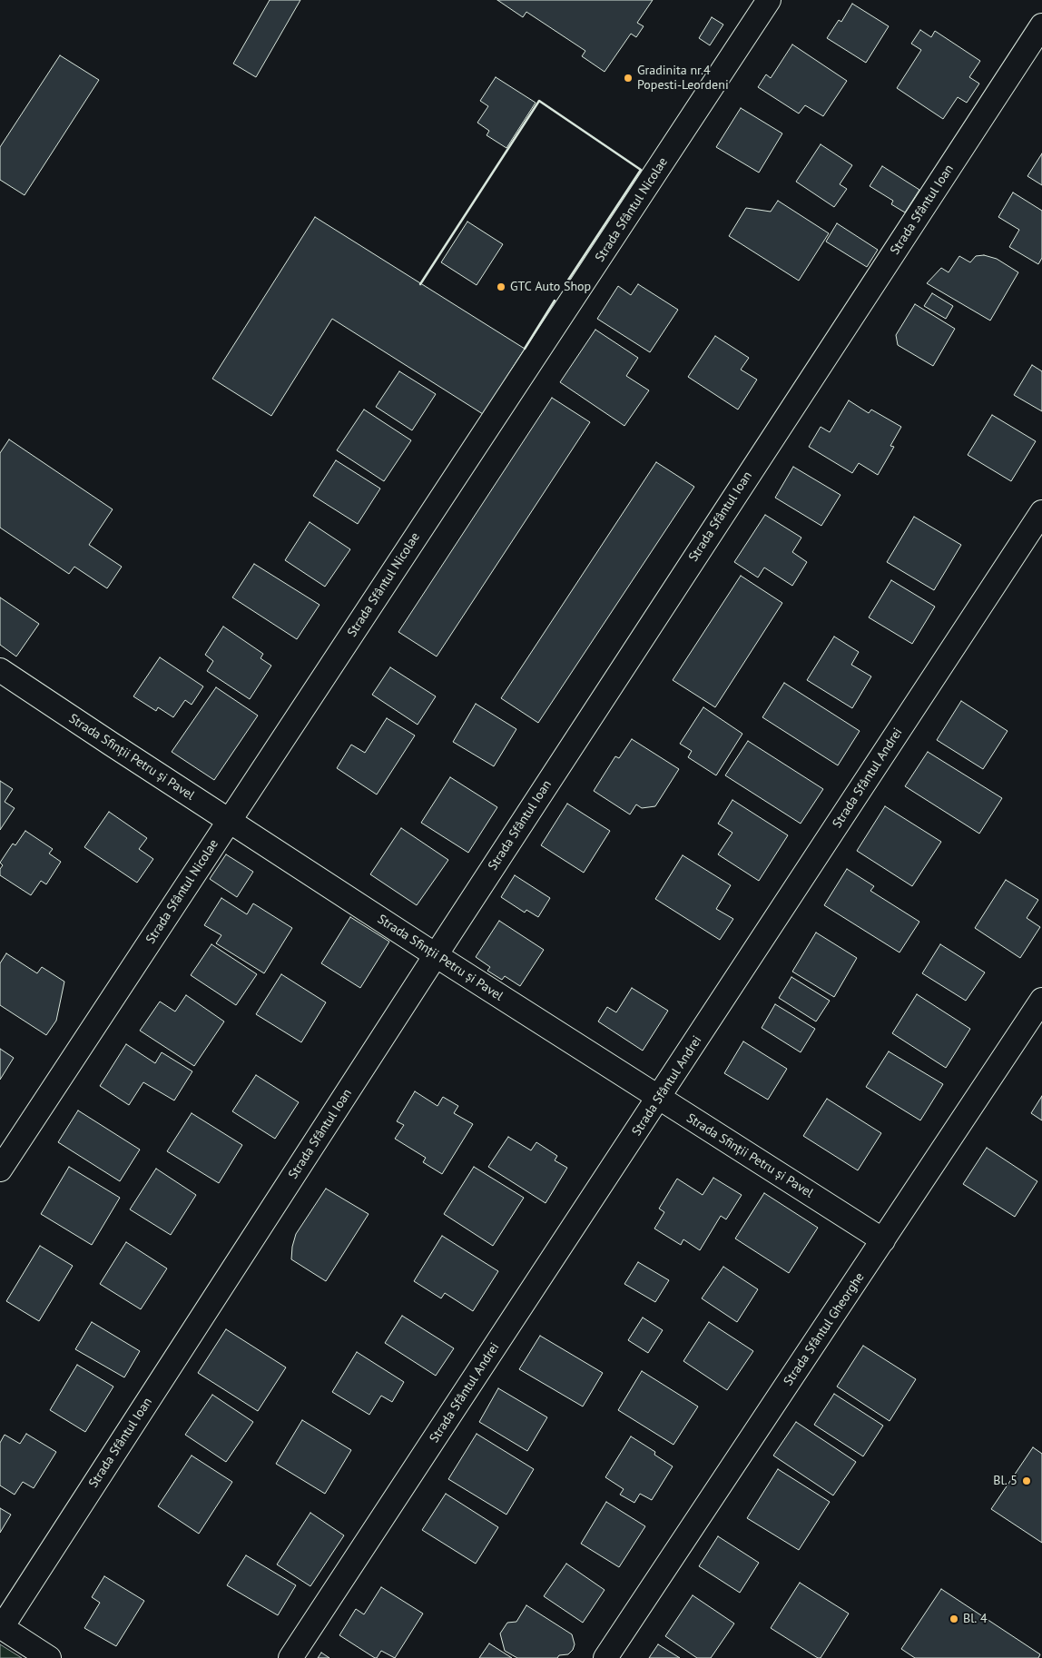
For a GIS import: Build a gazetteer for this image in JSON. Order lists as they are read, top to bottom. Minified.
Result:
{"streets":{"street":["Strada Sfântul Nicolae","Strada Sfântul Ioan","Strada Sfinții Petru și Pavel","Strada Sfântul Andrei","Strada Sfântul Gheorghe"]},"crossings":[["Strada Sfântul Nicolae","Strada Sfinții Petru și Pavel"],["Strada Sfântul Ioan","Strada Sfinții Petru și Pavel"],["Strada Sfinții Petru și Pavel","Strada Sfântul Andrei"],["Strada Sfinții Petru și Pavel","Strada Sfântul Gheorghe"]],"places":["Gradinita nr.4 Popesti-Leordeni","GTC Auto Shop","Bl. 5","Bl. 4"]}
